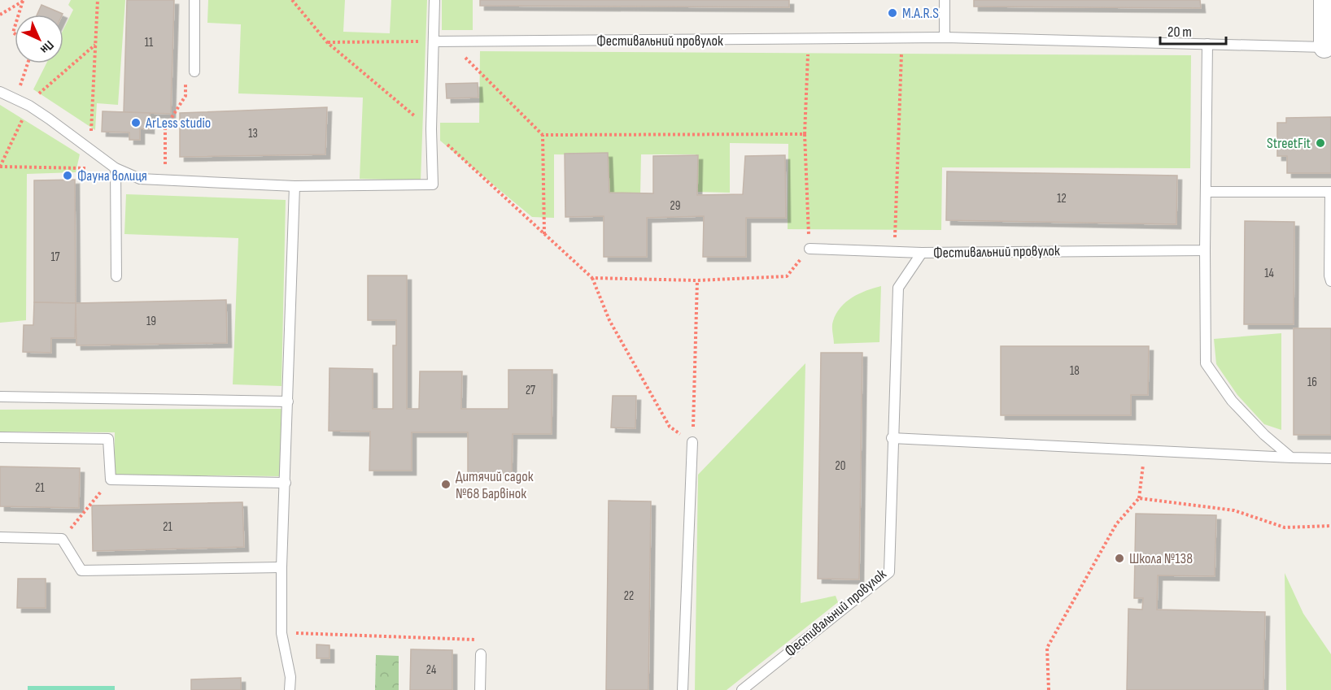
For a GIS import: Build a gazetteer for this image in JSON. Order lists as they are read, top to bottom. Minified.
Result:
{"streets":{"street":["Фестивальний провулок"]},"places":["M.A.R.S","ArLess studio","StreetFit","Фауна волиця","Дитячий садок №68 Барвінок","Школа №138"],"house_numbers":["11","13","12","29","17","14","19","18","16","27","20","21","21","22","24"],"scale_bar":"20 m","north":"bottom right"}
